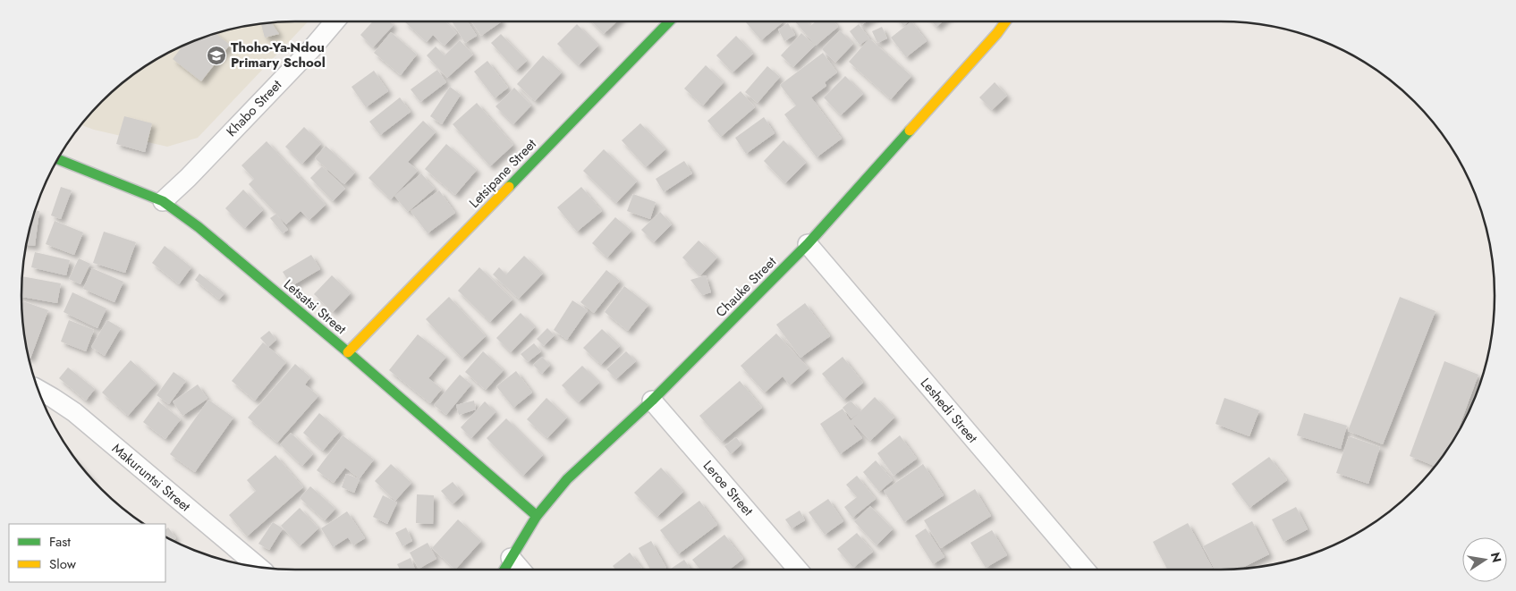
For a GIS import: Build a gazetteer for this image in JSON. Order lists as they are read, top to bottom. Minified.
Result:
{"streets":{"street":["Khabo Street","Letsipane Street","Chauke Street","Letsatsi Street","Leshedi Street","Makuruntsi Street","Leroe Street"]},"crossings":[["Khabo Street","Letsatsi Street"],["Letsipane Street","Letsatsi Street"],["Chauke Street","Letsatsi Street"],["Chauke Street","Leshedi Street"],["Chauke Street","Leroe Street"]],"places":{"school or university":["Thoho-Ya-Ndou Primary School"]},"legend":["Fast","Slow"],"north":"right"}
